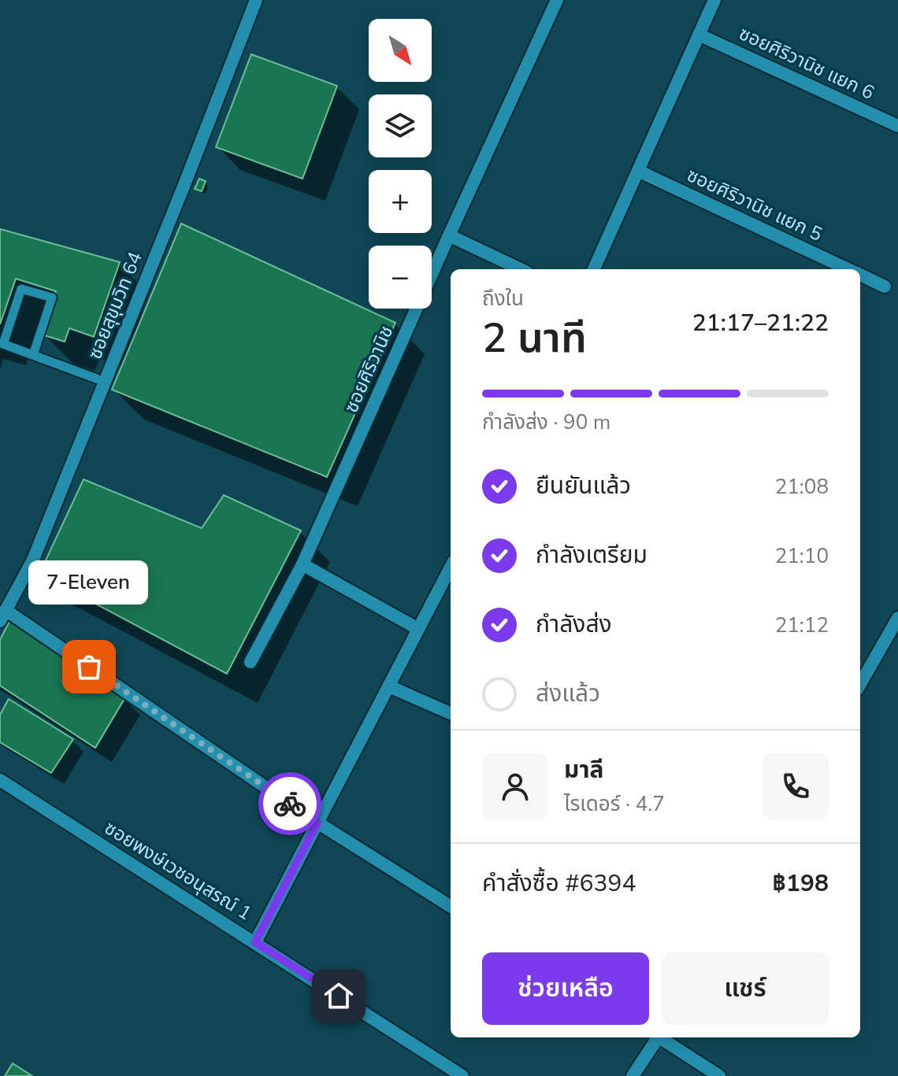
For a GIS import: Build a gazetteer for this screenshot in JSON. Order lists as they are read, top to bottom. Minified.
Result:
{"streets":{"street":["ซอยศิริวานิช แยก 6","ซอยศิริวานิช แยก 5","ซอยสุขุมวิท 64","ซอยศิริวานิช","ซอยพงษ์เวชอนุสรณ์ 1"]},"places":["7-Eleven"],"north":"bottom right","page":{"map_buttons":["+","−"],"heading":["2 นาที","ถึงใน","21:17–21:22"],"panel":["มาลี","ไรเดอร์ · 4.7","คำสั่งซื้อ #6394","฿198"],"bar":"กำลังส่ง · 90 m","list":[["ยืนยันแล้ว","21:08"],["กำลังเตรียม","21:10"],["กำลังส่ง","21:12"],"ส่งแล้ว"],"bubble":"7-Eleven","buttons":["ช่วยเหลือ","แชร์"]}}
